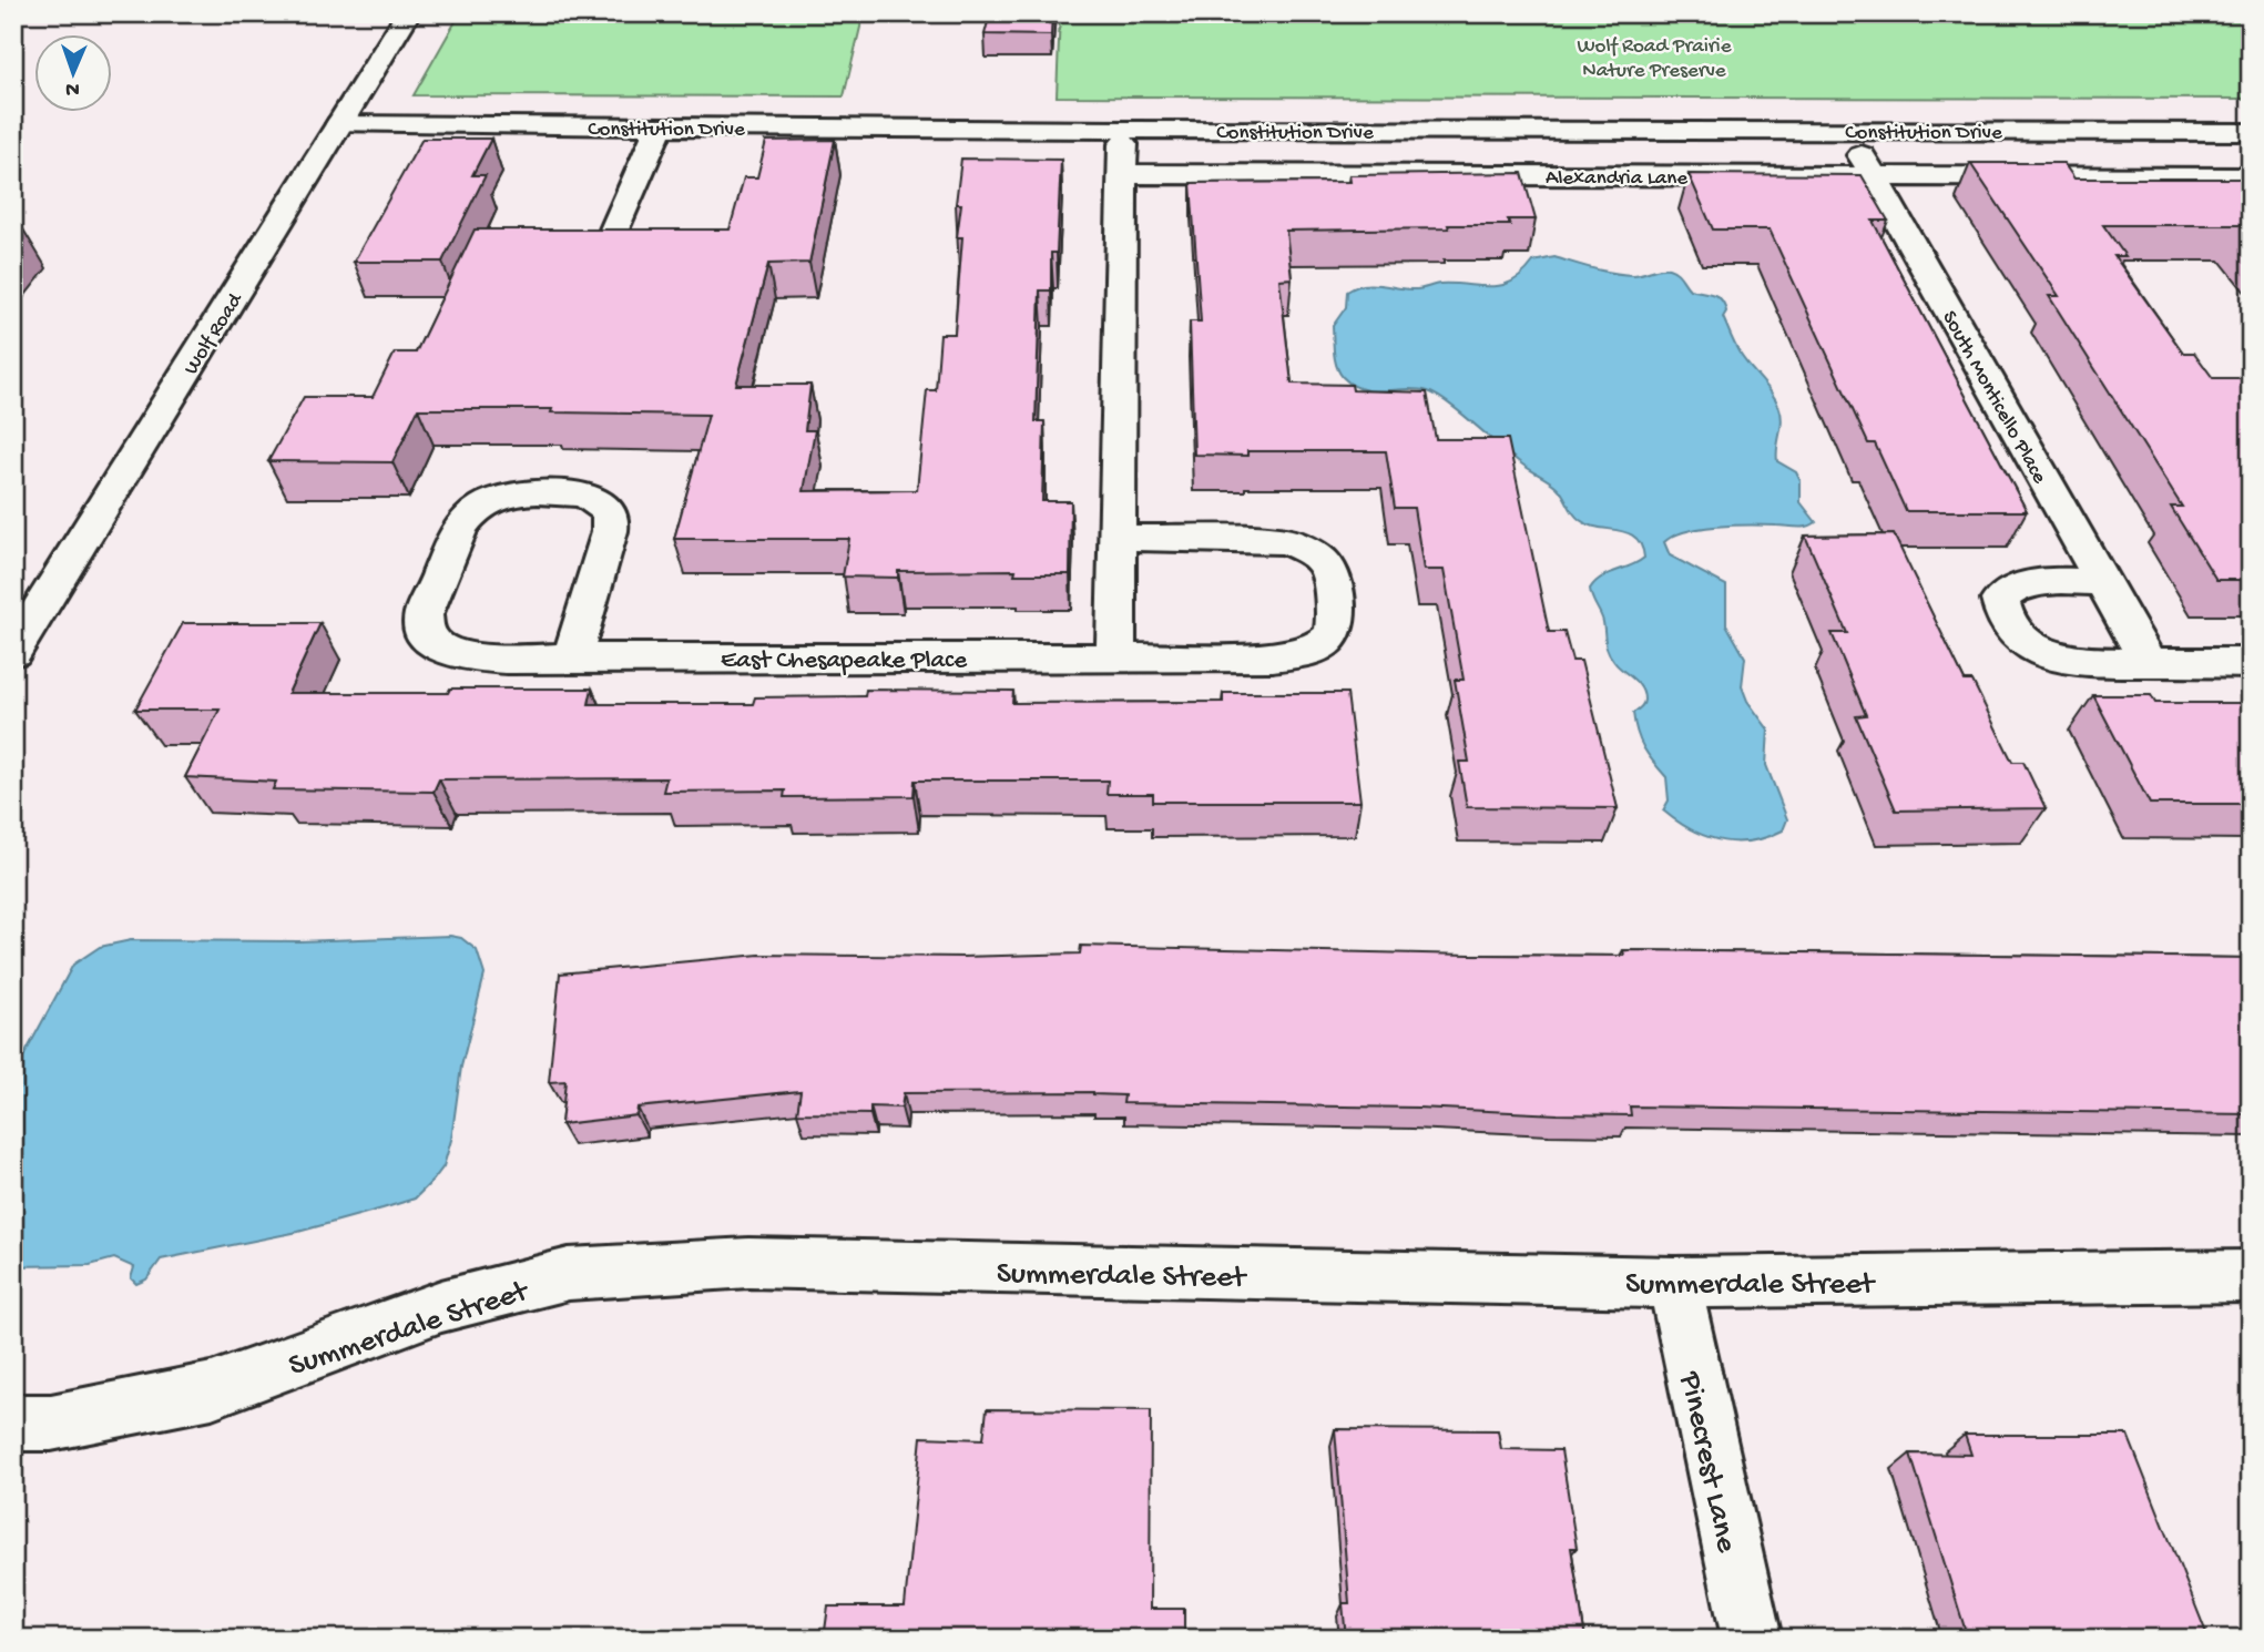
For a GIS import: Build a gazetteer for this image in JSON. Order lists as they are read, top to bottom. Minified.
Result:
{"streets":{"street":["Constitution Drive","Alexandria Lane","Wolf Road","South Monticello Place","East Chesapeake Place","Summerdale Street","Pinecrest Lane"]},"crossings":[["Constitution Drive","Wolf Road"],["Constitution Drive","South Monticello Place"],["Alexandria Lane","South Monticello Place"],["Summerdale Street","Pinecrest Lane"]],"parks":["Wolf Road Prairie Nature Preserve"],"north":"bottom"}
